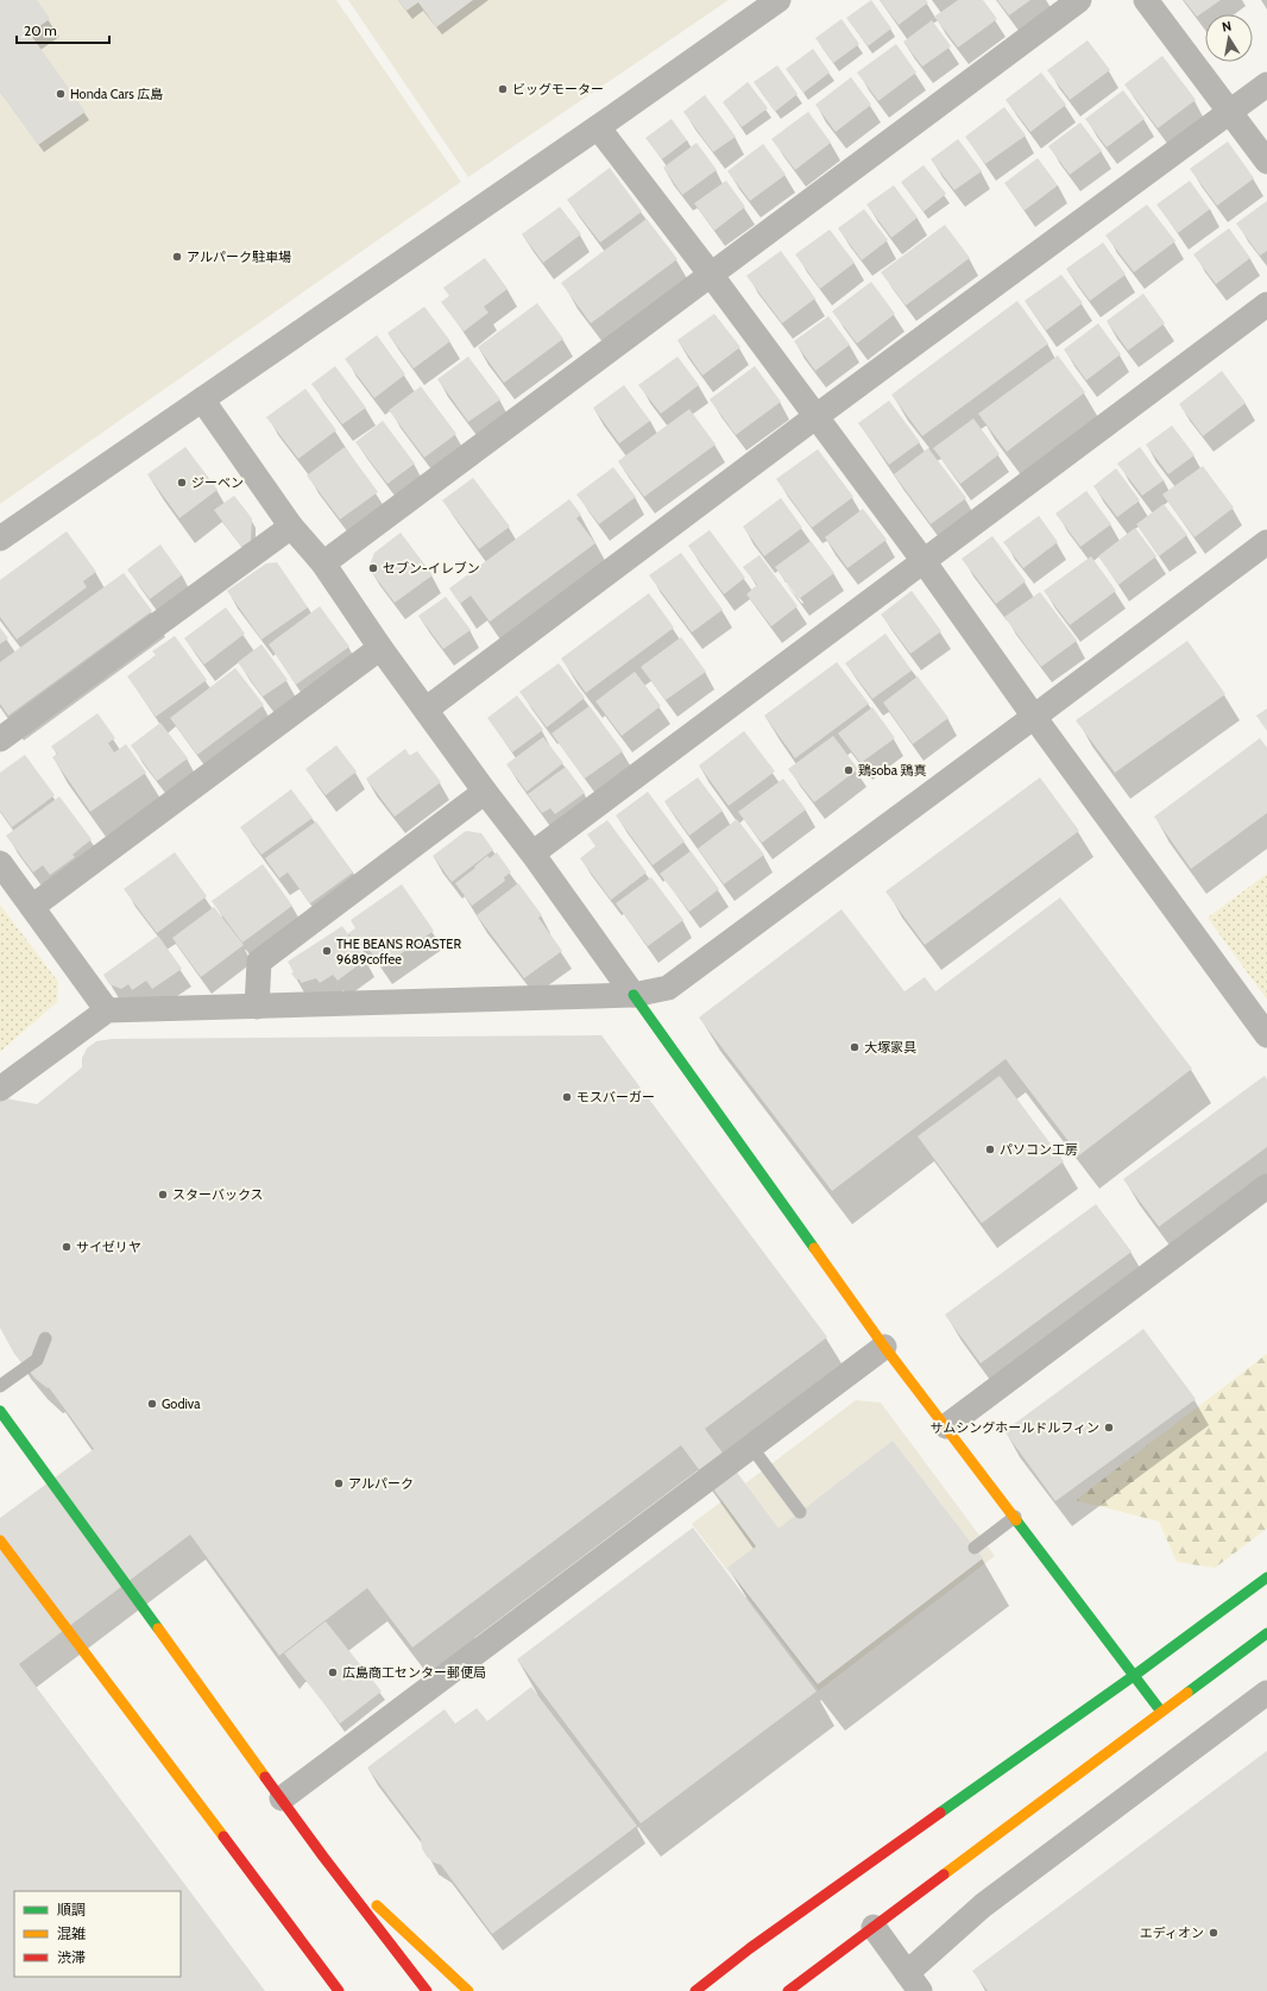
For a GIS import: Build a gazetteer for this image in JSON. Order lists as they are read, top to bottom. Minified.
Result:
{"places":["ビッグモーター","Honda Cars 広島","アルパーク駐車場","ジーベン","セブン-イレブン","鶏soba 鶏真","THE BEANS ROASTER 9689coffee","大塚家具","モスバーガー","パソコン工房","スターバックス","サイゼリヤ","Godiva","サムシングホールドルフィン","アルパーク","広島商工センター郵便局","エディオン"],"legend":["順調","混雑","渋滞"],"scale_bar":"20 m","north":"top"}
